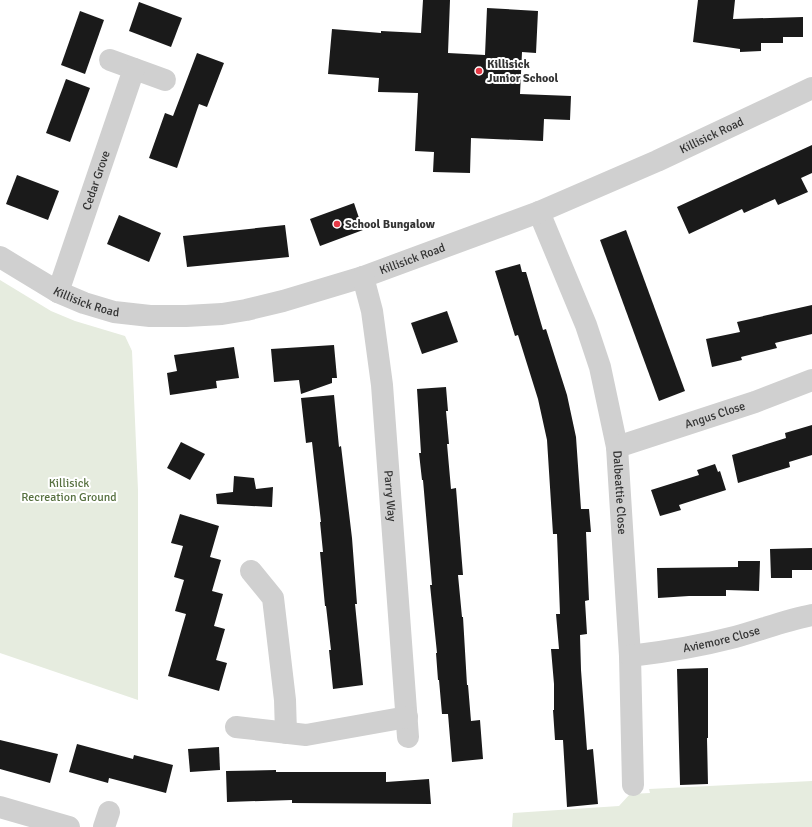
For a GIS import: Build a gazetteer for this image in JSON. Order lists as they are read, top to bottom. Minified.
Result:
{"streets":{"street":["Killisick Road","Cedar Grove","Angus Close","Dalbeattie Close","Parry Way","Aviemore Close"]},"crossings":[["Killisick Road","Cedar Grove"],["Killisick Road","Dalbeattie Close"],["Killisick Road","Parry Way"],["Angus Close","Dalbeattie Close"],["Dalbeattie Close","Aviemore Close"]],"parks":["Killisick Recreation Ground"],"places":["Killisick Junior School","School Bungalow"]}
